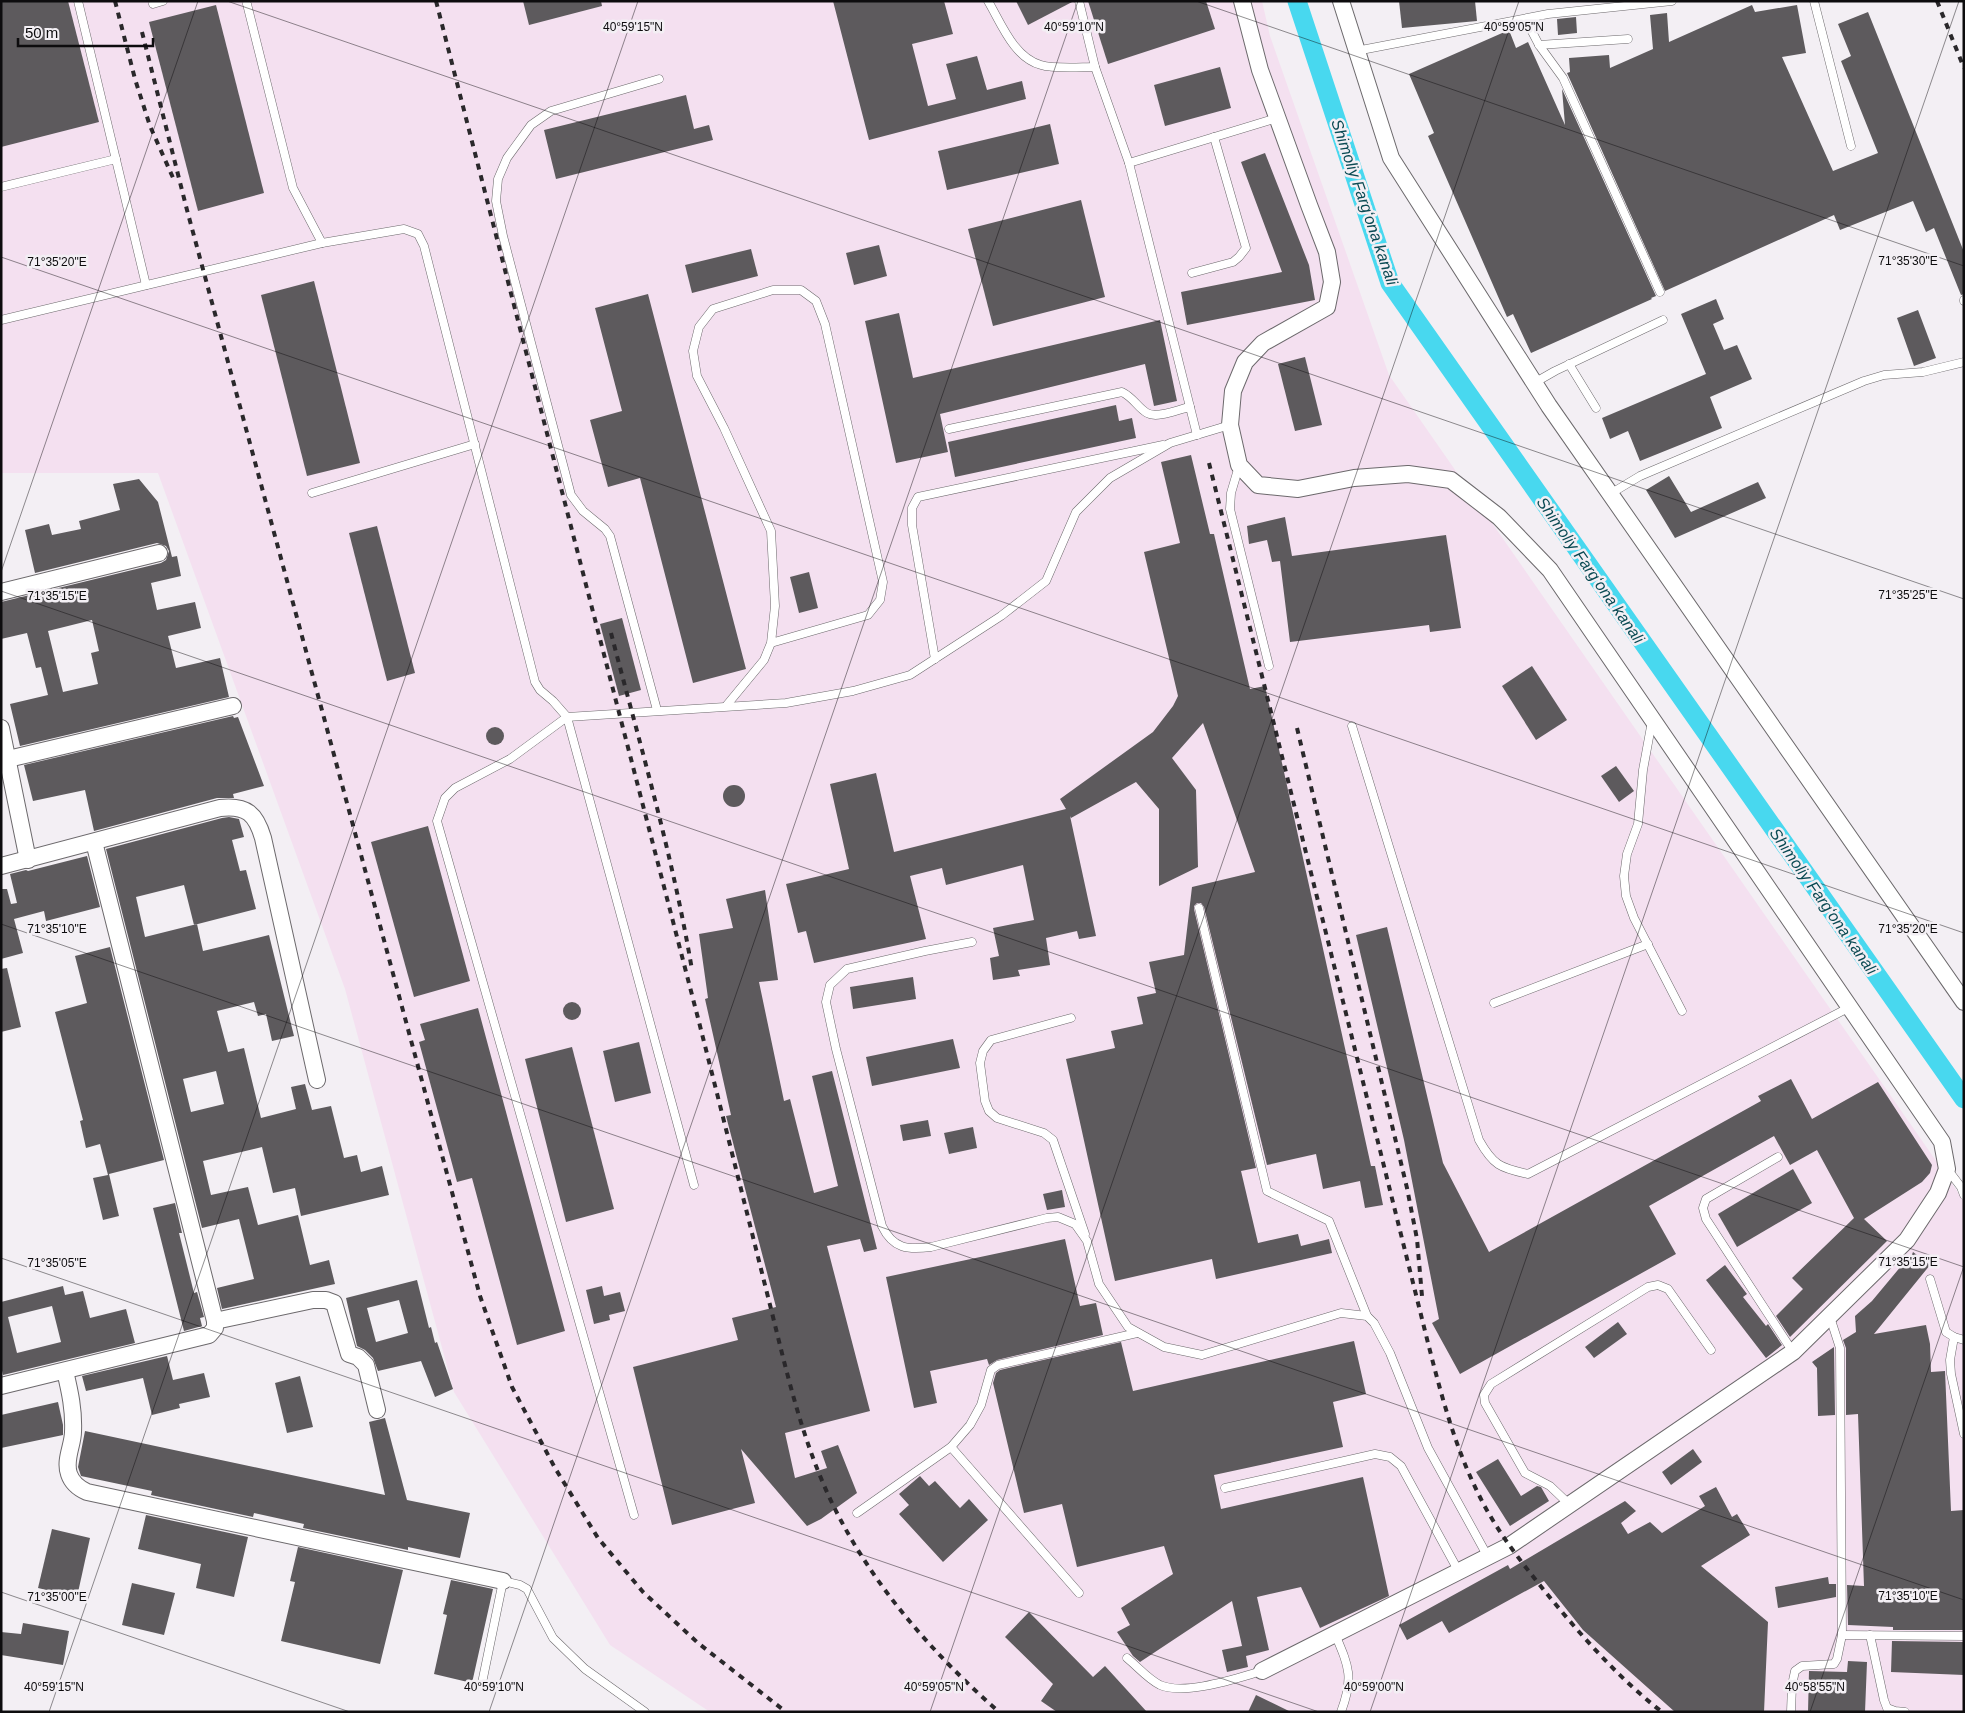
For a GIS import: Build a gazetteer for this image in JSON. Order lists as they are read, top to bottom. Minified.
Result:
{"water":["Shimoliy Fargʻona kanali"],"scale_bar":"50 m","coordinates":["40°59'15\"N","40°59'10\"N","40°59'05\"N","71°35'30\"E","71°35'20\"E","71°35'25\"E","71°35'15\"E","71°35'10\"E","71°35'05\"E","71°35'00\"E","40°59'00\"N","40°58'55\"N"]}
